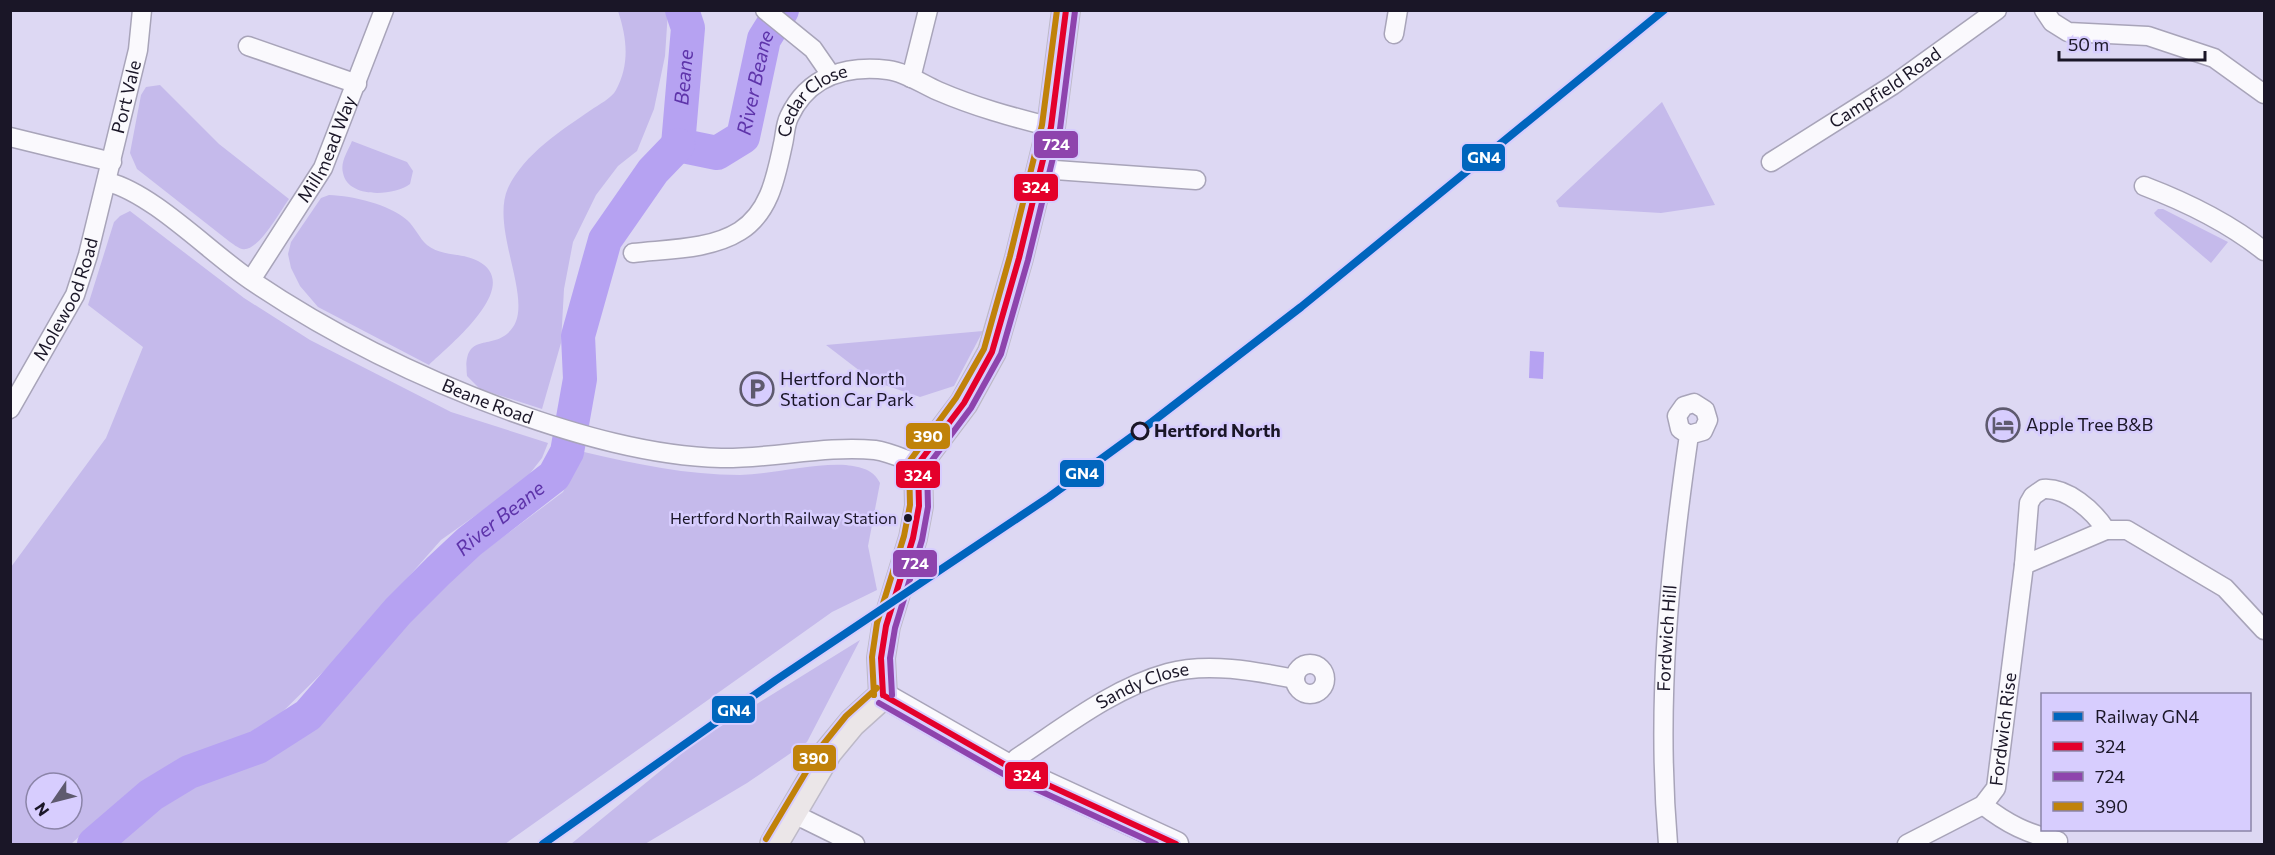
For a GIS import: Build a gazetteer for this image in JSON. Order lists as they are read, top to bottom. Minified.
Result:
{"streets":{"street":["Campfield Road","Port Vale","Cedar Close","Millmead Way","Molewood Road","Beane Road","Fordwich Hill","Sandy Close","Fordwich Rise"]},"crossings":[["Port Vale","Molewood Road"],["Port Vale","Beane Road"],["Millmead Way","Beane Road"],["Molewood Road","Beane Road"]],"water":["Beane","River Beane"],"places":{"parking":["Hertford North Station Car Park"],"hotel":["Apple Tree B&B"],"other":["Hertford North","Hertford North Railway Station"]},"lines":["rail line GN4","transit line 324","transit line 390","transit line 724"],"legend":["Railway GN4","324","724","390"],"scale_bar":"50 m","north":"bottom left"}
